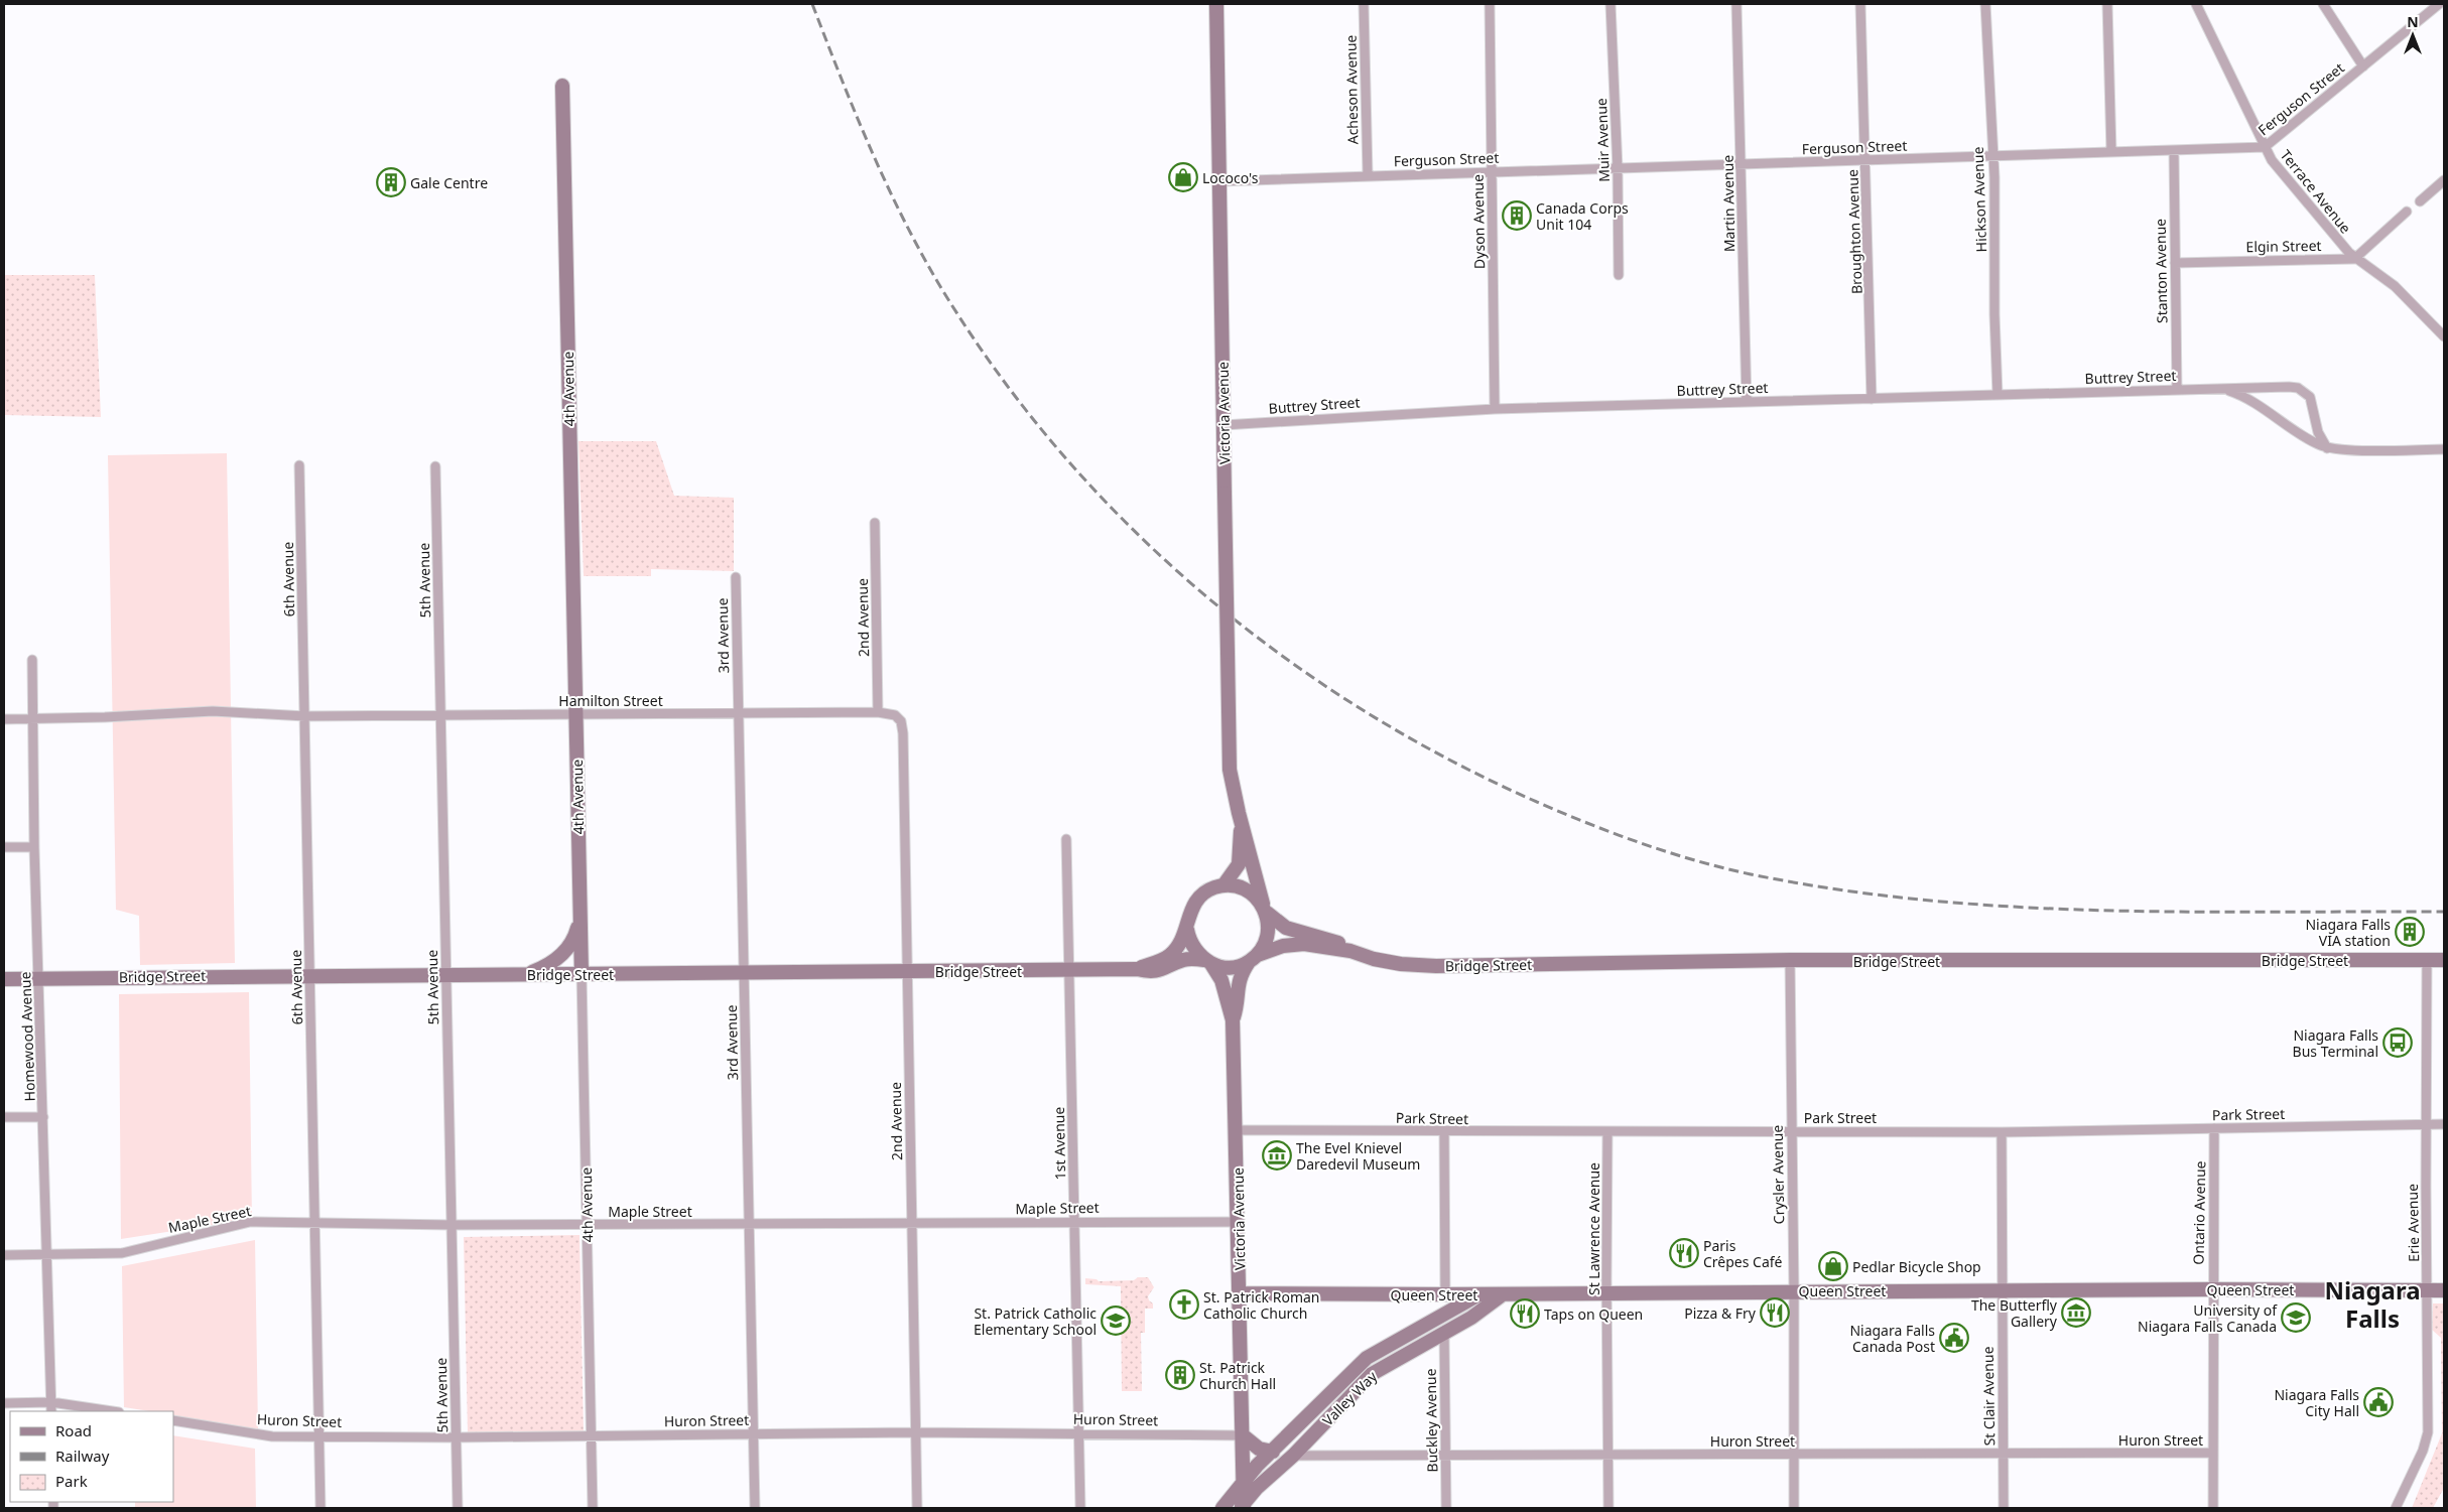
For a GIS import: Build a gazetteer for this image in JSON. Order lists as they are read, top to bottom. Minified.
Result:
{"streets":{"main road":["4th Avenue","Victoria Avenue","Bridge Street","Queen Street","Valley Way"],"street":["Acheson Avenue","Ferguson Street","Muir Avenue","Terrace Avenue","Hickson Avenue","Martin Avenue","Dyson Avenue","Broughton Avenue","Elgin Street","Stanton Avenue","Buttrey Street","6th Avenue","5th Avenue","2nd Avenue","3rd Avenue","Hamilton Street","Homewood Avenue","Park Street","1st Avenue","Crysler Avenue","Maple Street","Ontario Avenue","Erie Avenue","St Lawrence Avenue","St Clair Avenue","Huron Street","Buckley Avenue"]},"crossings":[["Acheson Avenue","Ferguson Street"],["Ferguson Street","Muir Avenue"],["Ferguson Street","Terrace Avenue"],["Ferguson Street","Hickson Avenue"],["Ferguson Street","Martin Avenue"],["Ferguson Street","Dyson Avenue"],["Ferguson Street","Broughton Avenue"],["Ferguson Street","Stanton Avenue"],["Ferguson Street","Victoria Avenue"],["Terrace Avenue","Elgin Street"],["Hickson Avenue","Buttrey Street"],["Martin Avenue","Buttrey Street"],["Dyson Avenue","Buttrey Street"],["Broughton Avenue","Buttrey Street"],["Elgin Street","Stanton Avenue"],["Stanton Avenue","Buttrey Street"],["Buttrey Street","Victoria Avenue"],["4th Avenue","Hamilton Street"],["4th Avenue","Bridge Street"],["4th Avenue","Maple Street"],["4th Avenue","Huron Street"],["Victoria Avenue","Bridge Street"],["Victoria Avenue","Park Street"],["Victoria Avenue","Maple Street"],["Victoria Avenue","Queen Street"],["Victoria Avenue","Valley Way"],["Victoria Avenue","Huron Street"],["6th Avenue","Hamilton Street"],["6th Avenue","Bridge Street"],["6th Avenue","Maple Street"],["6th Avenue","Huron Street"],["5th Avenue","Hamilton Street"],["5th Avenue","Bridge Street"],["5th Avenue","Maple Street"],["5th Avenue","Huron Street"],["2nd Avenue","Hamilton Street"],["2nd Avenue","Bridge Street"],["2nd Avenue","Maple Street"],["2nd Avenue","Huron Street"],["3rd Avenue","Hamilton Street"],["3rd Avenue","Bridge Street"],["3rd Avenue","Maple Street"],["3rd Avenue","Huron Street"],["Hamilton Street","Homewood Avenue"],["Bridge Street","Homewood Avenue"],["Bridge Street","1st Avenue"],["Bridge Street","Crysler Avenue"],["Bridge Street","Erie Avenue"],["Homewood Avenue","Maple Street"],["Park Street","Crysler Avenue"],["Park Street","Ontario Avenue"],["Park Street","Erie Avenue"],["Park Street","St Lawrence Avenue"],["Park Street","St Clair Avenue"],["1st Avenue","Maple Street"],["1st Avenue","Huron Street"],["Crysler Avenue","Queen Street"],["Crysler Avenue","Huron Street"],["Ontario Avenue","Queen Street"],["Ontario Avenue","Huron Street"],["Erie Avenue","Queen Street"],["St Lawrence Avenue","Queen Street"],["St Lawrence Avenue","Huron Street"],["Queen Street","St Clair Avenue"],["Queen Street","Valley Way"],["St Clair Avenue","Huron Street"],["Valley Way","Huron Street"],["Valley Way","Buckley Avenue"],["Huron Street","Buckley Avenue"]],"districts":["Niagara Falls"],"places":{"shop":["Lococo's","Pedlar Bicycle Shop"],"building":["Gale Centre","Canada Corps Unit 104","Niagara Falls VIA station","St. Patrick Church Hall"],"bus stop":["Niagara Falls Bus Terminal"],"museum":["The Evel Knievel Daredevil Museum","The Butterfly Gallery"],"restaurant":["Paris Crêpes Café","Pizza & Fry","Taps on Queen"],"church":["St. Patrick Roman Catholic Church"],"school or university":["University of Niagara Falls Canada","St. Patrick Catholic Elementary School"],"public building":["Niagara Falls Canada Post","Niagara Falls City Hall"]},"legend":["Road","Railway","Park"],"north":"top"}
